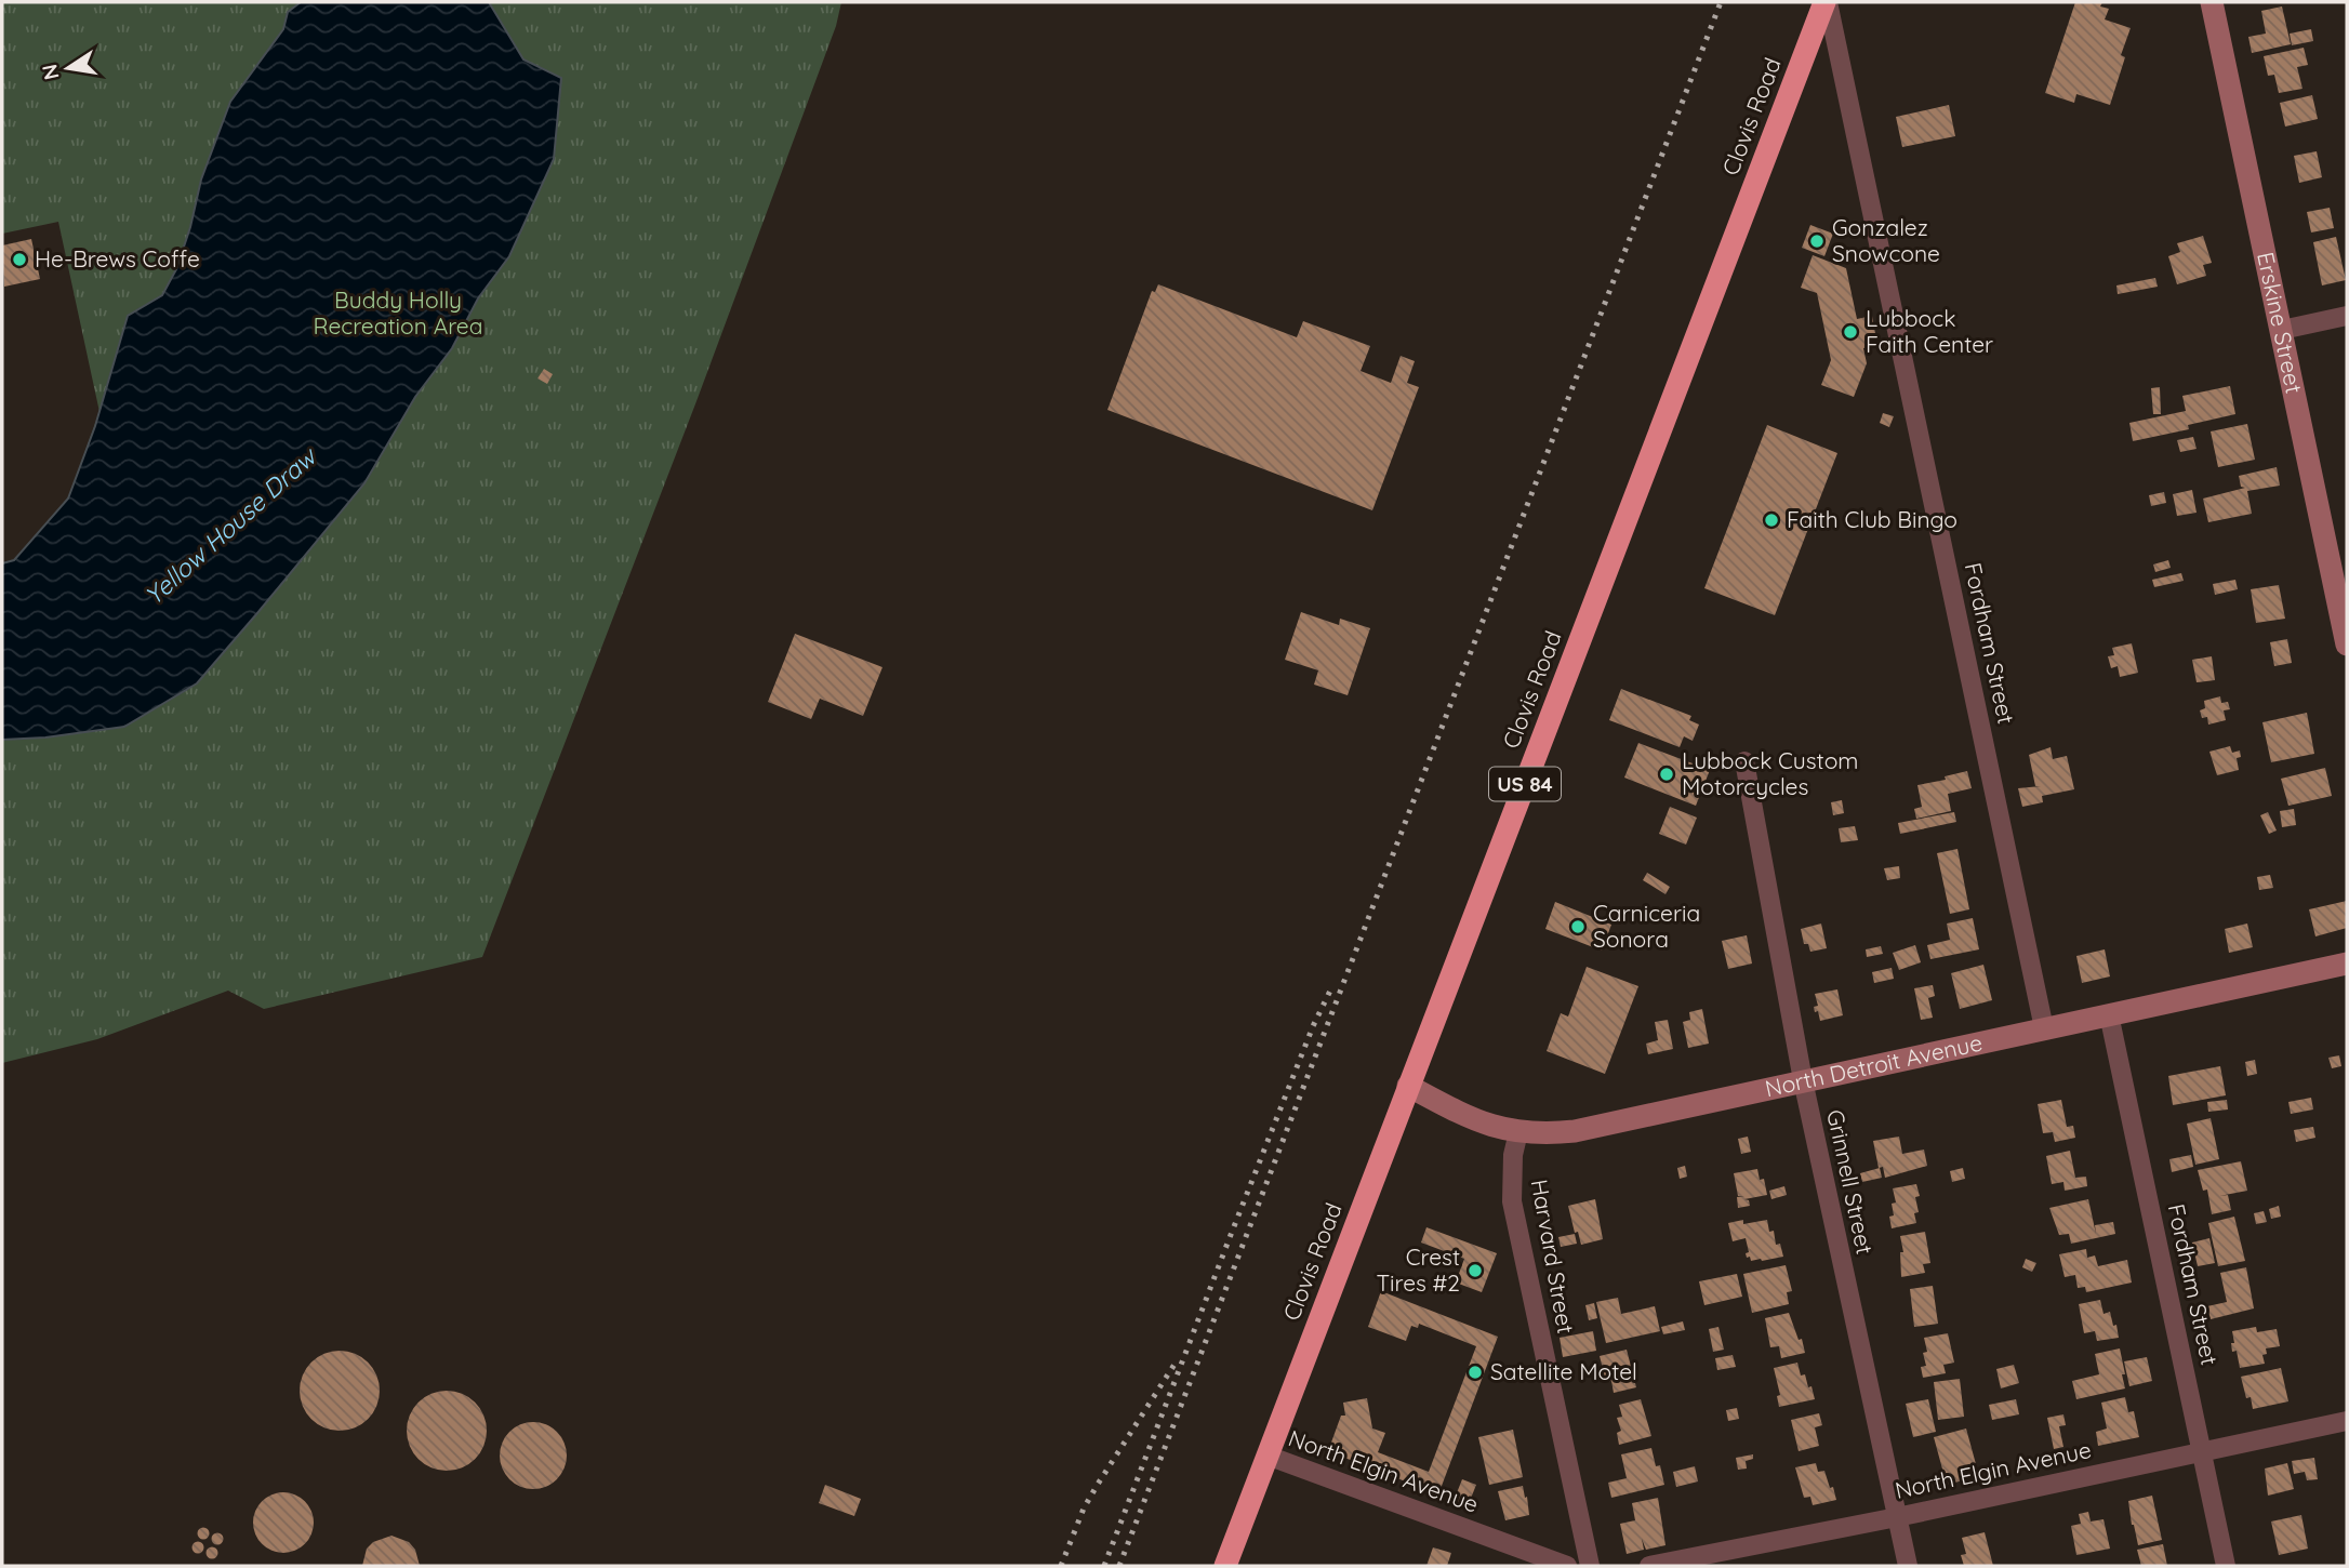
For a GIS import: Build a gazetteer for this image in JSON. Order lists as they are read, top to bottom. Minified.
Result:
{"streets":{"highway":["Clovis Road","US 84"],"street":["Erskine Street","Fordham Street","North Detroit Avenue","Grinnell Street","Harvard Street","North Elgin Avenue"]},"crossings":[["Clovis Road","Fordham Street"],["Clovis Road","North Detroit Avenue"],["Clovis Road","North Elgin Avenue"],["Fordham Street","North Detroit Avenue"],["Fordham Street","North Elgin Avenue"],["North Detroit Avenue","Grinnell Street"],["North Detroit Avenue","Harvard Street"],["Grinnell Street","North Elgin Avenue"]],"water":["Yellow House Draw"],"parks":["Buddy Holly Recreation Area"],"places":["Gonzalez Snowcone","He-Brews Coffe","Lubbock Faith Center","Faith Club Bingo","Lubbock Custom Motorcycles","Carniceria Sonora","Crest Tires #2","Satellite Motel"],"north":"left"}
